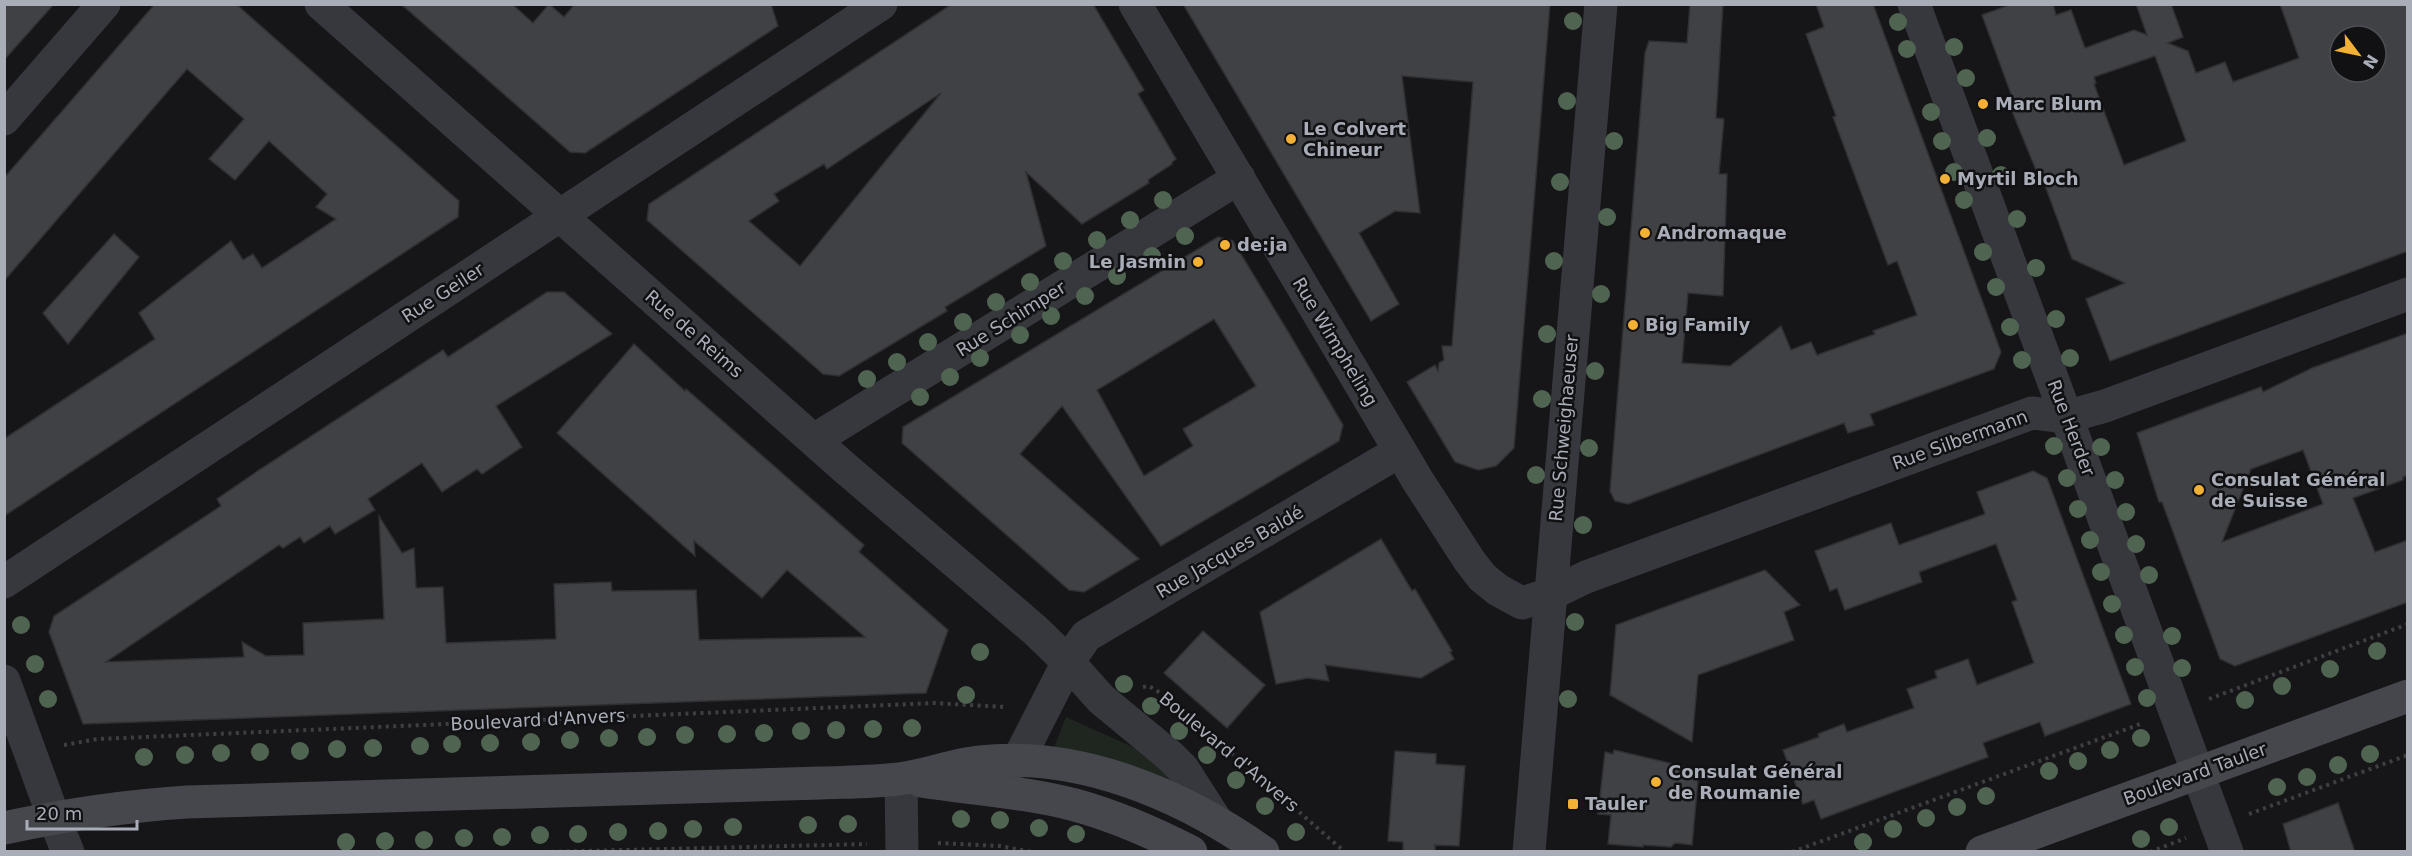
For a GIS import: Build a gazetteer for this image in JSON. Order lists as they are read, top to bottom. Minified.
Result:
{"streets":{"main road":["Boulevard Tauler"],"street":["Rue Geiler","Rue Schimper","Rue de Reims","Rue Wimpheling","Rue Schweighaeuser","Rue Herder","Rue Silbermann","Rue Jacques Baldé"],"path":["Boulevard d'Anvers"]},"crossings":[["Rue Geiler","Rue de Reims"],["Rue Schimper","Rue de Reims"],["Rue Schimper","Rue Wimpheling"],["Rue de Reims","Rue Jacques Baldé"],["Rue Wimpheling","Rue Schweighaeuser"],["Rue Wimpheling","Rue Silbermann"],["Rue Wimpheling","Rue Jacques Baldé"],["Rue Schweighaeuser","Rue Silbermann"],["Rue Herder","Rue Silbermann"],["Rue Herder","Boulevard Tauler"]],"places":{"other":["Marc Blum","Le Colvert Chineur","Myrtil Bloch","Andromaque","de:ja","Le Jasmin","Big Family","Consulat Général de Suisse","Consulat Général de Roumanie"],"transit":["Tauler"]},"scale_bar":"20 m","north":"bottom right"}
